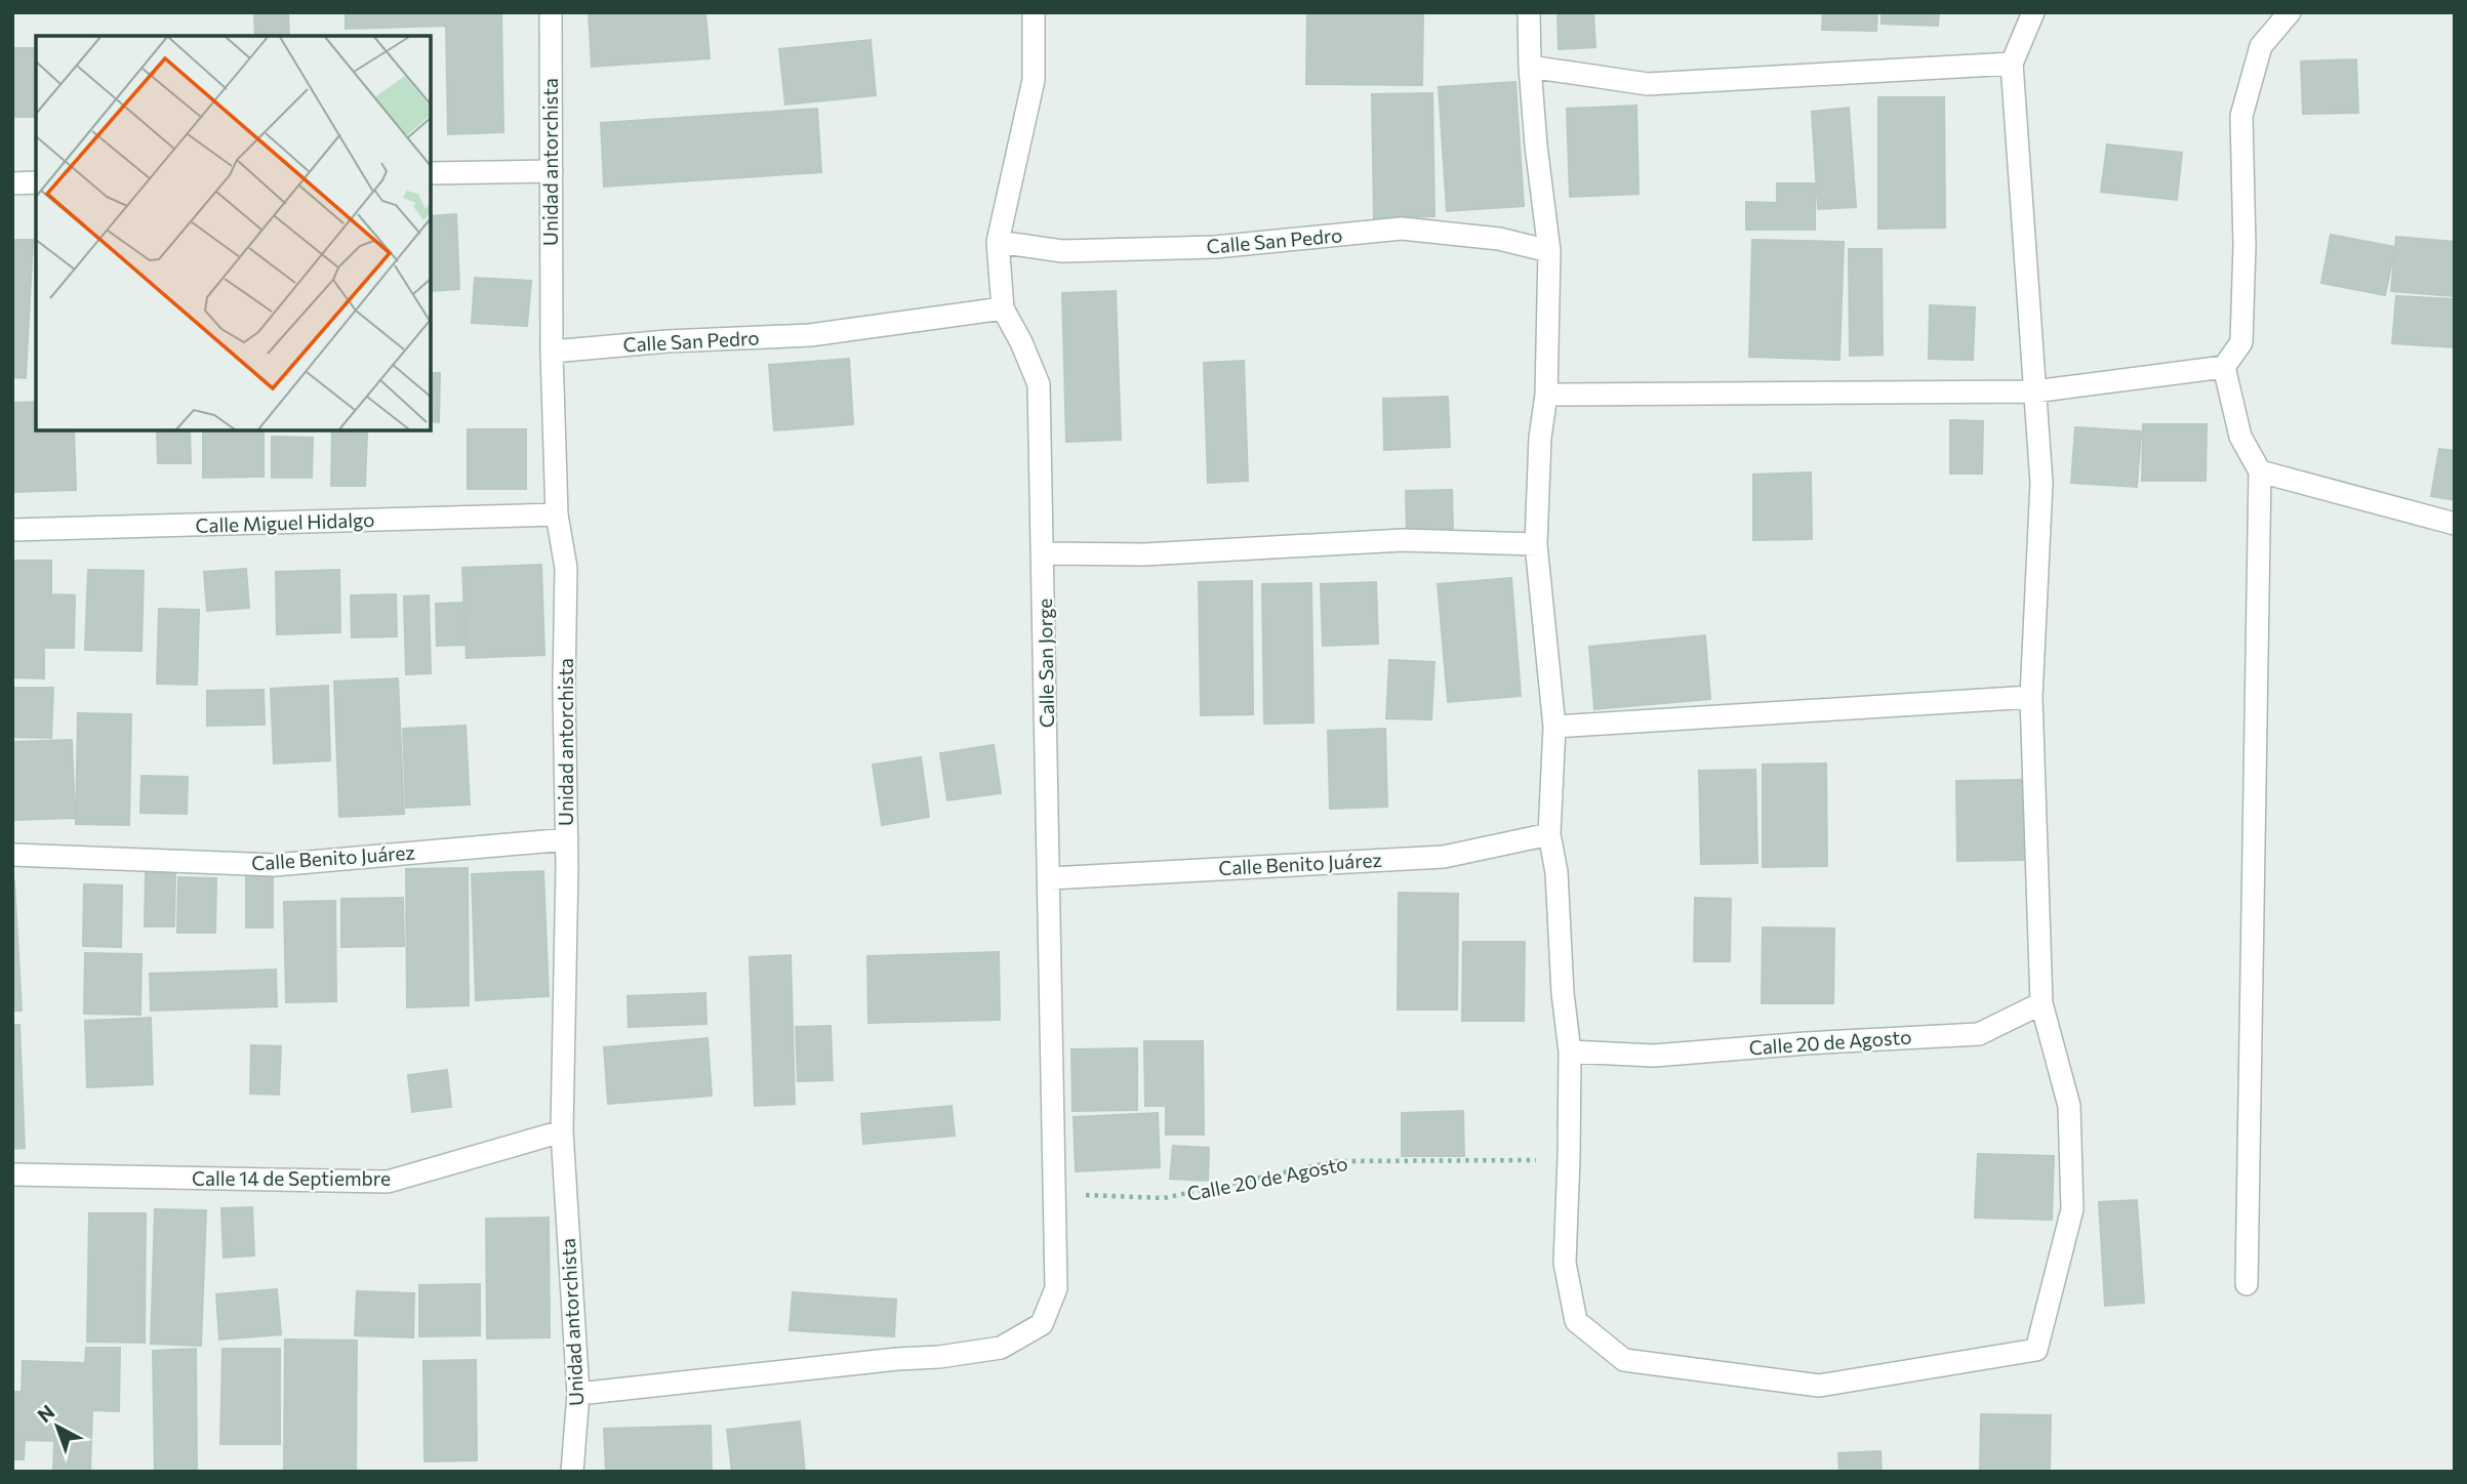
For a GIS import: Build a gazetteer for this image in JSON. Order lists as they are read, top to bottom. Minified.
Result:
{"streets":{"street":["Unidad antorchista","Calle San Pedro","Calle Miguel Hidalgo","Calle San Jorge","Calle Benito Juárez","Calle 20 de Agosto","Calle 14 de Septiembre"]},"crossings":[["Unidad antorchista","Calle San Pedro"],["Unidad antorchista","Calle Miguel Hidalgo"],["Unidad antorchista","Calle San Jorge"],["Unidad antorchista","Calle Benito Juárez"],["Unidad antorchista","Calle 14 de Septiembre"],["Calle San Pedro","Calle San Jorge"],["Calle San Jorge","Calle Benito Juárez"],["Calle San Jorge","Calle 20 de Agosto"]],"north":"top left"}
